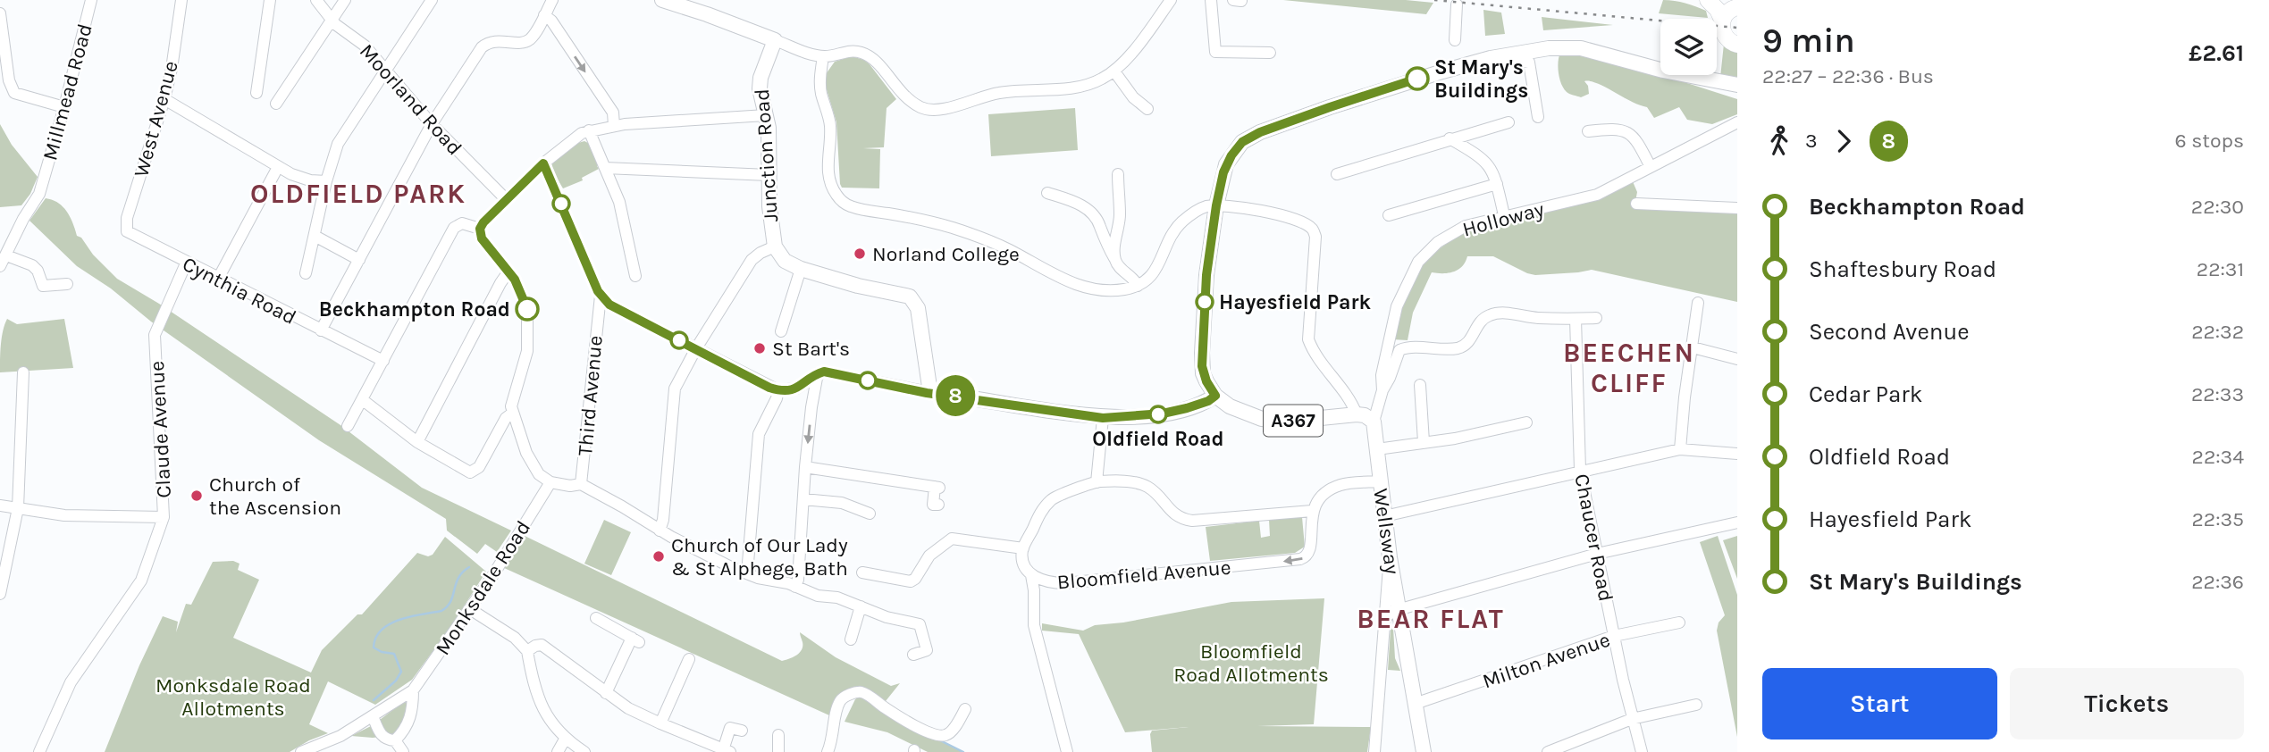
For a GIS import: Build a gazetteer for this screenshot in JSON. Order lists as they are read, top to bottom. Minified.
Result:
{"streets":{"main road":["Junction Road","A367","Wellsway"],"street":["Millmead Road","Moorland Road","West Avenue","Holloway","Cynthia Road","Third Avenue","Claude Avenue","Chaucer Road","Bloomfield Avenue","Monksdale Road","Milton Avenue"]},"crossings":[["West Avenue","Cynthia Road"],["Cynthia Road","Claude Avenue"],["A367","Wellsway"],["Wellsway","Milton Avenue"],["Chaucer Road","Milton Avenue"]],"one_way":["Bloomfield Avenue"],"districts":["OLDFIELD PARK","BEECHEN CLIFF","BEAR FLAT"],"parks":["Bloomfield Road Allotments","Monksdale Road Allotments"],"places":["St Mary's Buildings","Norland College","Hayesfield Park","Beckhampton Road","St Bart's","Oldfield Road","Church of the Ascension","Church of Our Lady & St Alphege, Bath"],"lines":["bus line 8"],"page":{"on_map":"8","heading":["9 min","22:27 – 22:36 · Bus","£2.61"],"legs":["3","8","6 stops"],"list":[{"name":"Beckhampton Road","value":"22:30"},{"name":"Shaftesbury Road","value":"22:31"},{"name":"Second Avenue","value":"22:32"},{"name":"Cedar Park","value":"22:33"},{"name":"Oldfield Road","value":"22:34"},{"name":"Hayesfield Park","value":"22:35"},{"name":"St Mary's Buildings","value":"22:36"}],"buttons":["Start","Tickets"]}}
